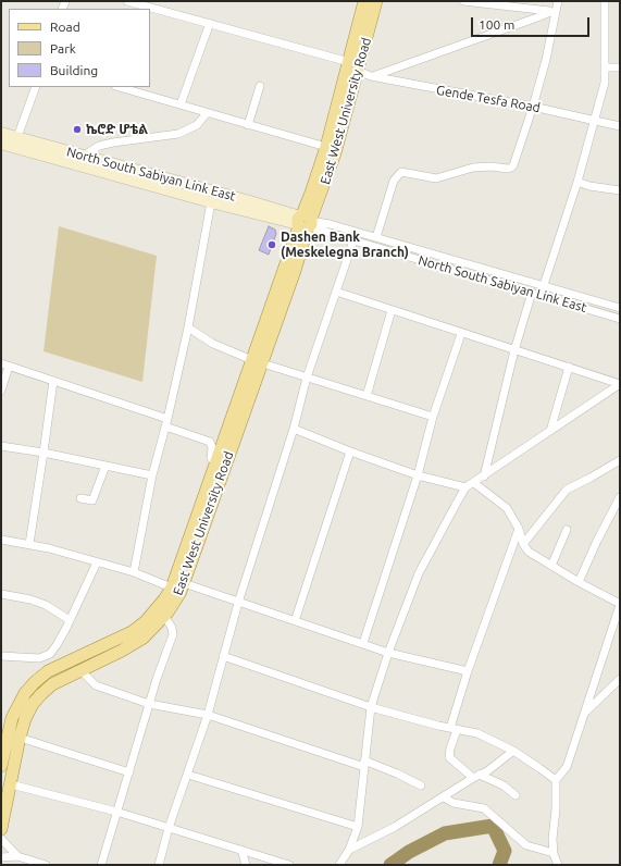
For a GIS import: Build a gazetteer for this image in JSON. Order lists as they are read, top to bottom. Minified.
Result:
{"streets":{"main road":["East West University Road","North South Sabiyan Link East"],"street":["Gende Tesfa Road"]},"crossings":[["Gende Tesfa Road","East West University Road"],["East West University Road","North South Sabiyan Link East"]],"places":["ኬሮድ ሆቴል","Dashen Bank (Meskelegna Branch)"],"legend":["Road","Park","Building"],"scale_bar":"100 m"}
